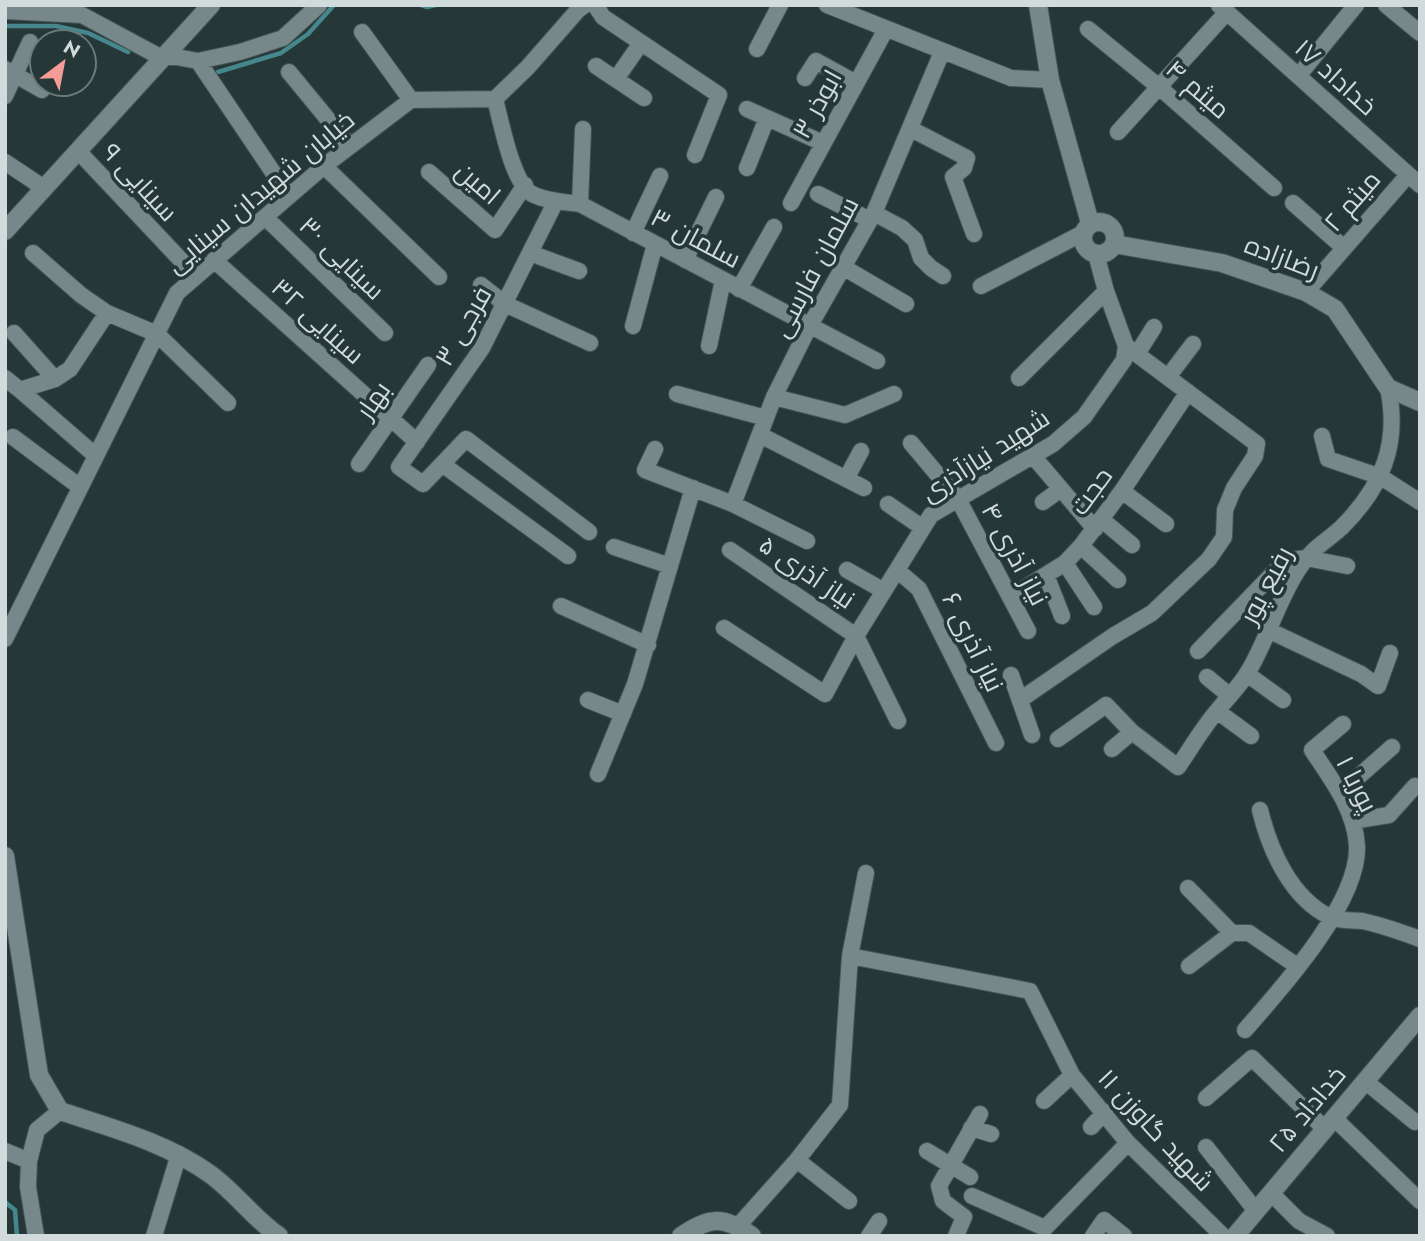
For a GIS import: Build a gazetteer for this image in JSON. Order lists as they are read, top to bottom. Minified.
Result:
{"streets":{"street":["خداداد ۱۷","میثم ۴","ابوذر ۳","سینایی ۹","امین","خیابان شهیدان سینایی","میثم ۲","سلمان ۳","رضازاده","سینایی ۳۰","سلمان فارسی","سینایی ۳۲","فرجی ۳","بهار","شهید نیازآذری","حجت","نیاز آذری ۴","نیاز آذری ۵","رفیع پور","نیاز آذری ۶","پوریا ۱","خداداد ۲۵","شهید گاوزن ۱۱"]},"crossings":[["خداداد ۱۷","میثم ۲"],["سینایی ۹","خیابان شهیدان سینایی"],["امین","سلمان ۳"],["خیابان شهیدان سینایی","سینایی ۳۰"],["خیابان شهیدان سینایی","سینایی ۳۲"],["میثم ۲","رضازاده"],["سلمان ۳","سلمان فارسی"],["سلمان ۳","فرجی ۳"],["رضازاده","رفیع پور"],["سینایی ۳۲","فرجی ۳"],["سینایی ۳۲","بهار"],["شهید نیازآذری","نیاز آذری ۴"],["شهید نیازآذری","نیاز آذری ۵"],["شهید نیازآذری","نیاز آذری ۶"],["حجت","نیاز آذری ۴"]],"north":"top right"}
